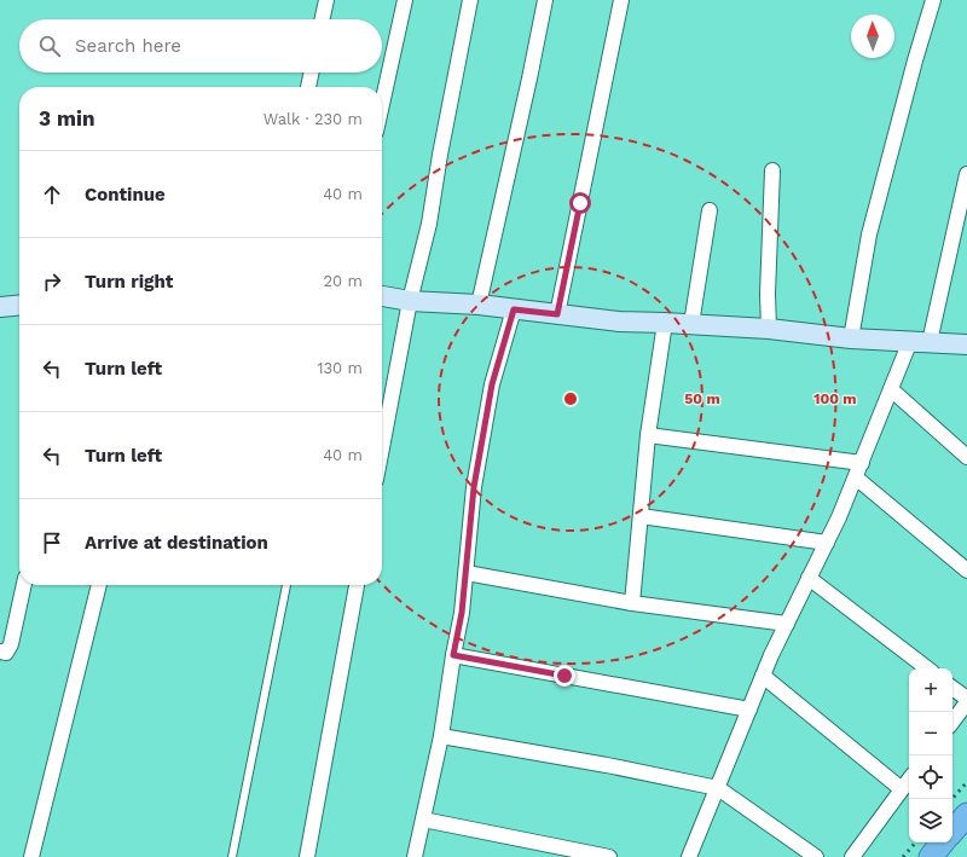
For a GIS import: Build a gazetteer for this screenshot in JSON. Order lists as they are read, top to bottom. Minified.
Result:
{"north":"top","page":{"search":"Search here","heading":["3 min","Walk · 230 m"],"list":[["Continue","40 m"],["Turn right","20 m"],["Turn left","130 m"],["Turn left","40 m"],"Arrive at destination"],"map_buttons":["+","−"]},"rings":["50 m","100 m"]}
